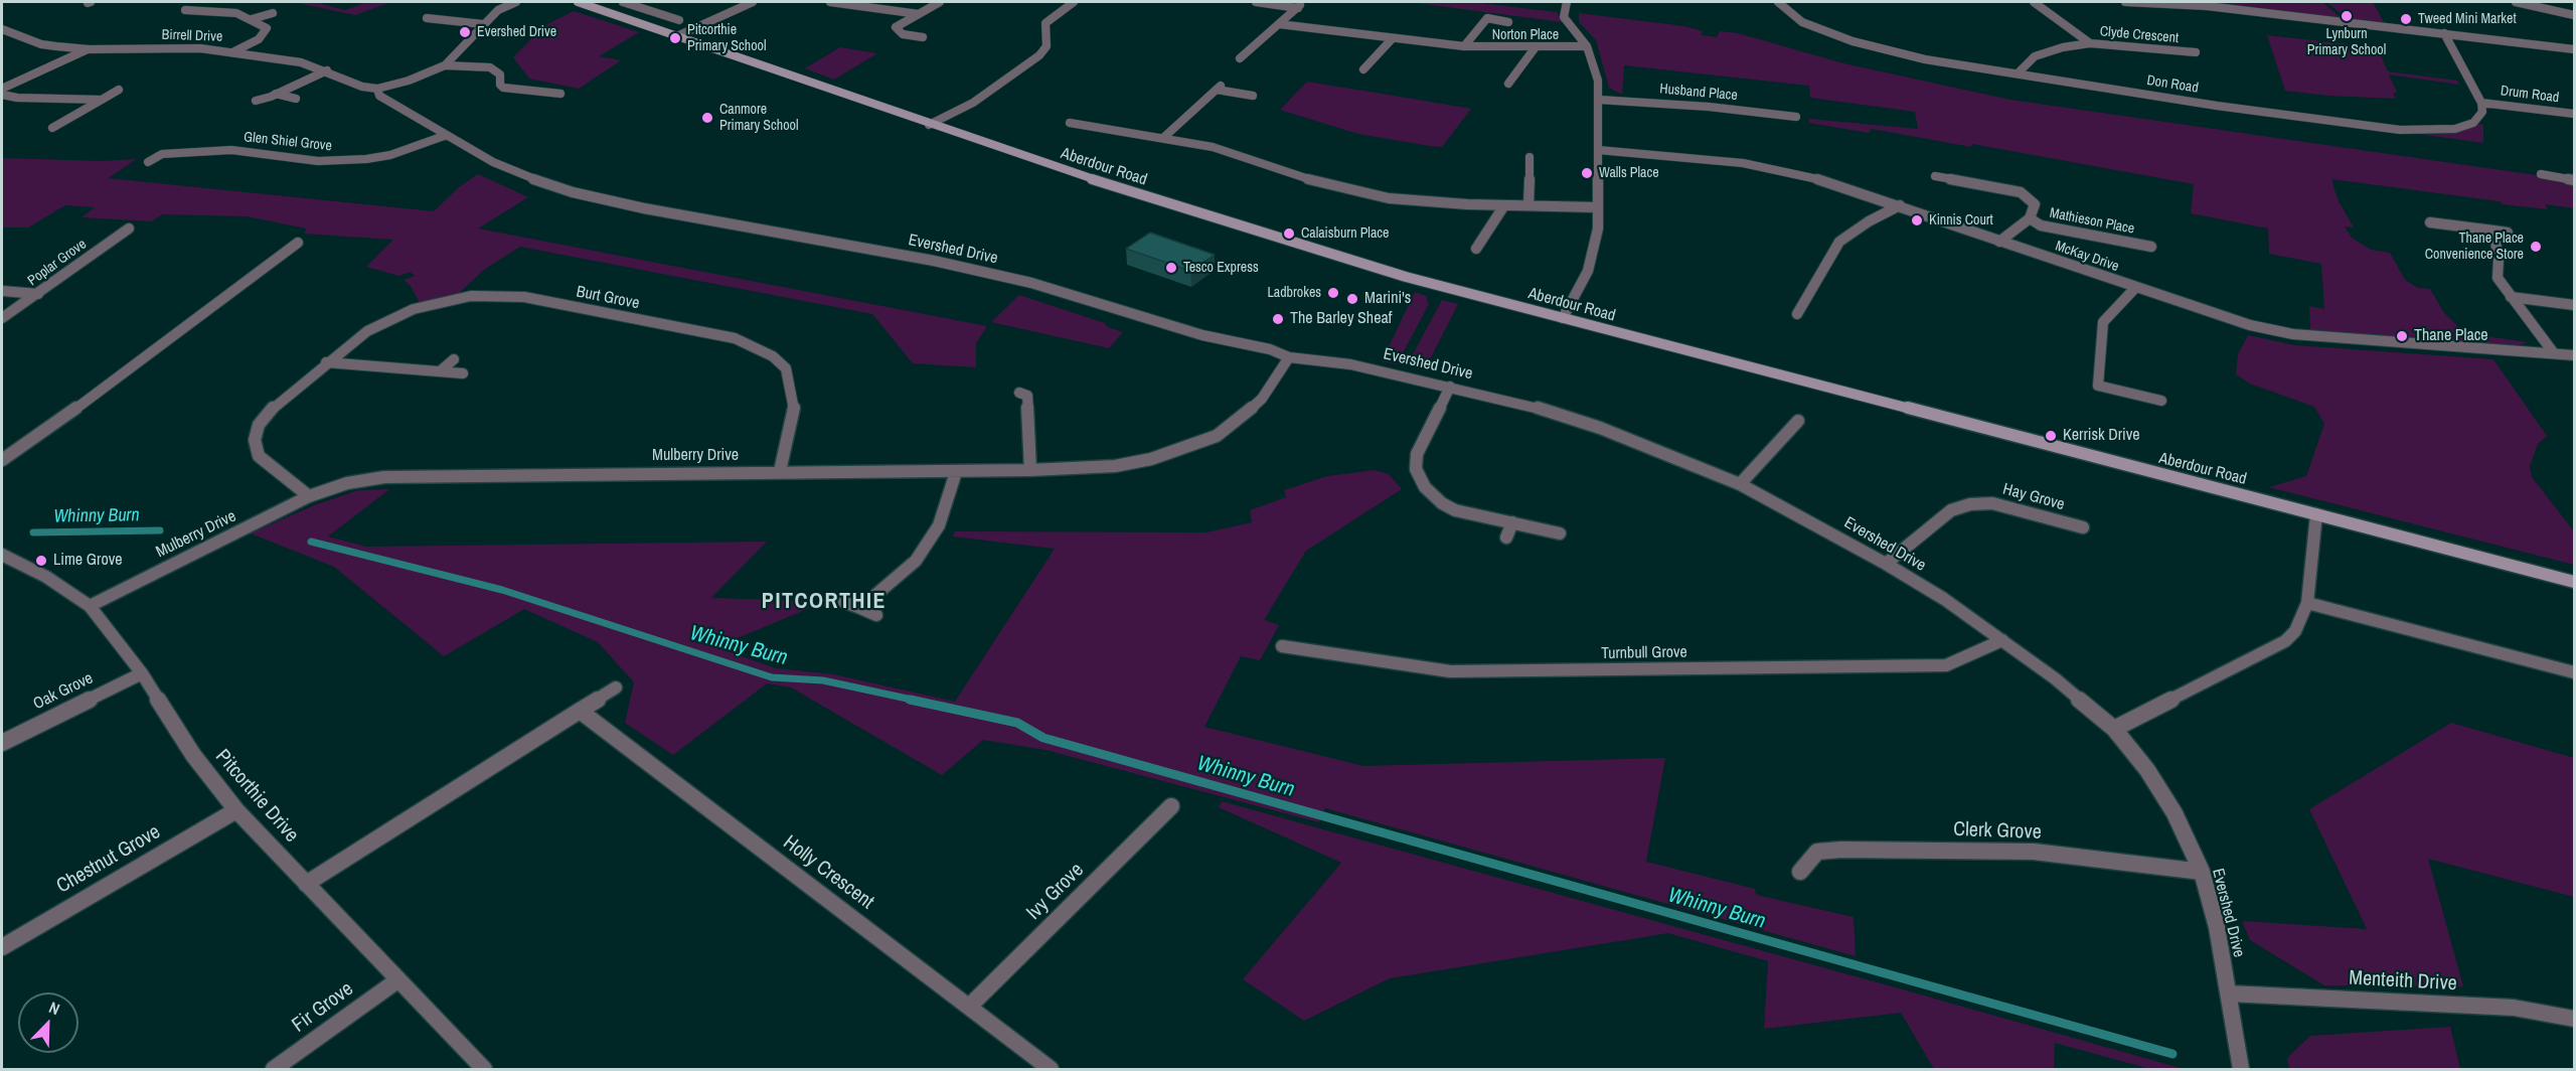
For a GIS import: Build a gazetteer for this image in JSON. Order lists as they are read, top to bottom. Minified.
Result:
{"streets":{"main road":["Aberdour Road"],"street":["Norton Place","Clyde Crescent","Birrell Drive","Don Road","Husband Place","Drum Road","Glen Shiel Grove","Mathieson Place","Evershed Drive","McKay Drive","Poplar Grove","Burt Grove","Mulberry Drive","Hay Grove","Turnbull Grove","Oak Grove","Pitcorthie Drive","Clerk Grove","Chestnut Grove","Holly Crescent","Ivy Grove","Menteith Drive","Fir Grove"]},"crossings":[["Clyde Crescent","Don Road"],["Birrell Drive","Evershed Drive"],["Don Road","Drum Road"],["Glen Shiel Grove","Evershed Drive"],["Mathieson Place","McKay Drive"],["Evershed Drive","Mulberry Drive"],["Evershed Drive","Hay Grove"],["Evershed Drive","Turnbull Grove"],["Evershed Drive","Clerk Grove"],["Evershed Drive","Menteith Drive"],["Burt Grove","Mulberry Drive"],["Mulberry Drive","Pitcorthie Drive"],["Oak Grove","Pitcorthie Drive"],["Pitcorthie Drive","Chestnut Grove"],["Pitcorthie Drive","Fir Grove"],["Holly Crescent","Ivy Grove"]],"districts":["PITCORTHIE"],"water":["Whinny Burn"],"places":["Lynburn Primary School","Tweed Mini Market","Evershed Drive","Pitcorthie Primary School","Canmore Primary School","Walls Place","Kinnis Court","Calaisburn Place","Thane Place Convenience Store","Tesco Express","Ladbrokes","Marini's","The Barley Sheaf","Thane Place","Kerrisk Drive","Lime Grove"],"north":"top right"}
